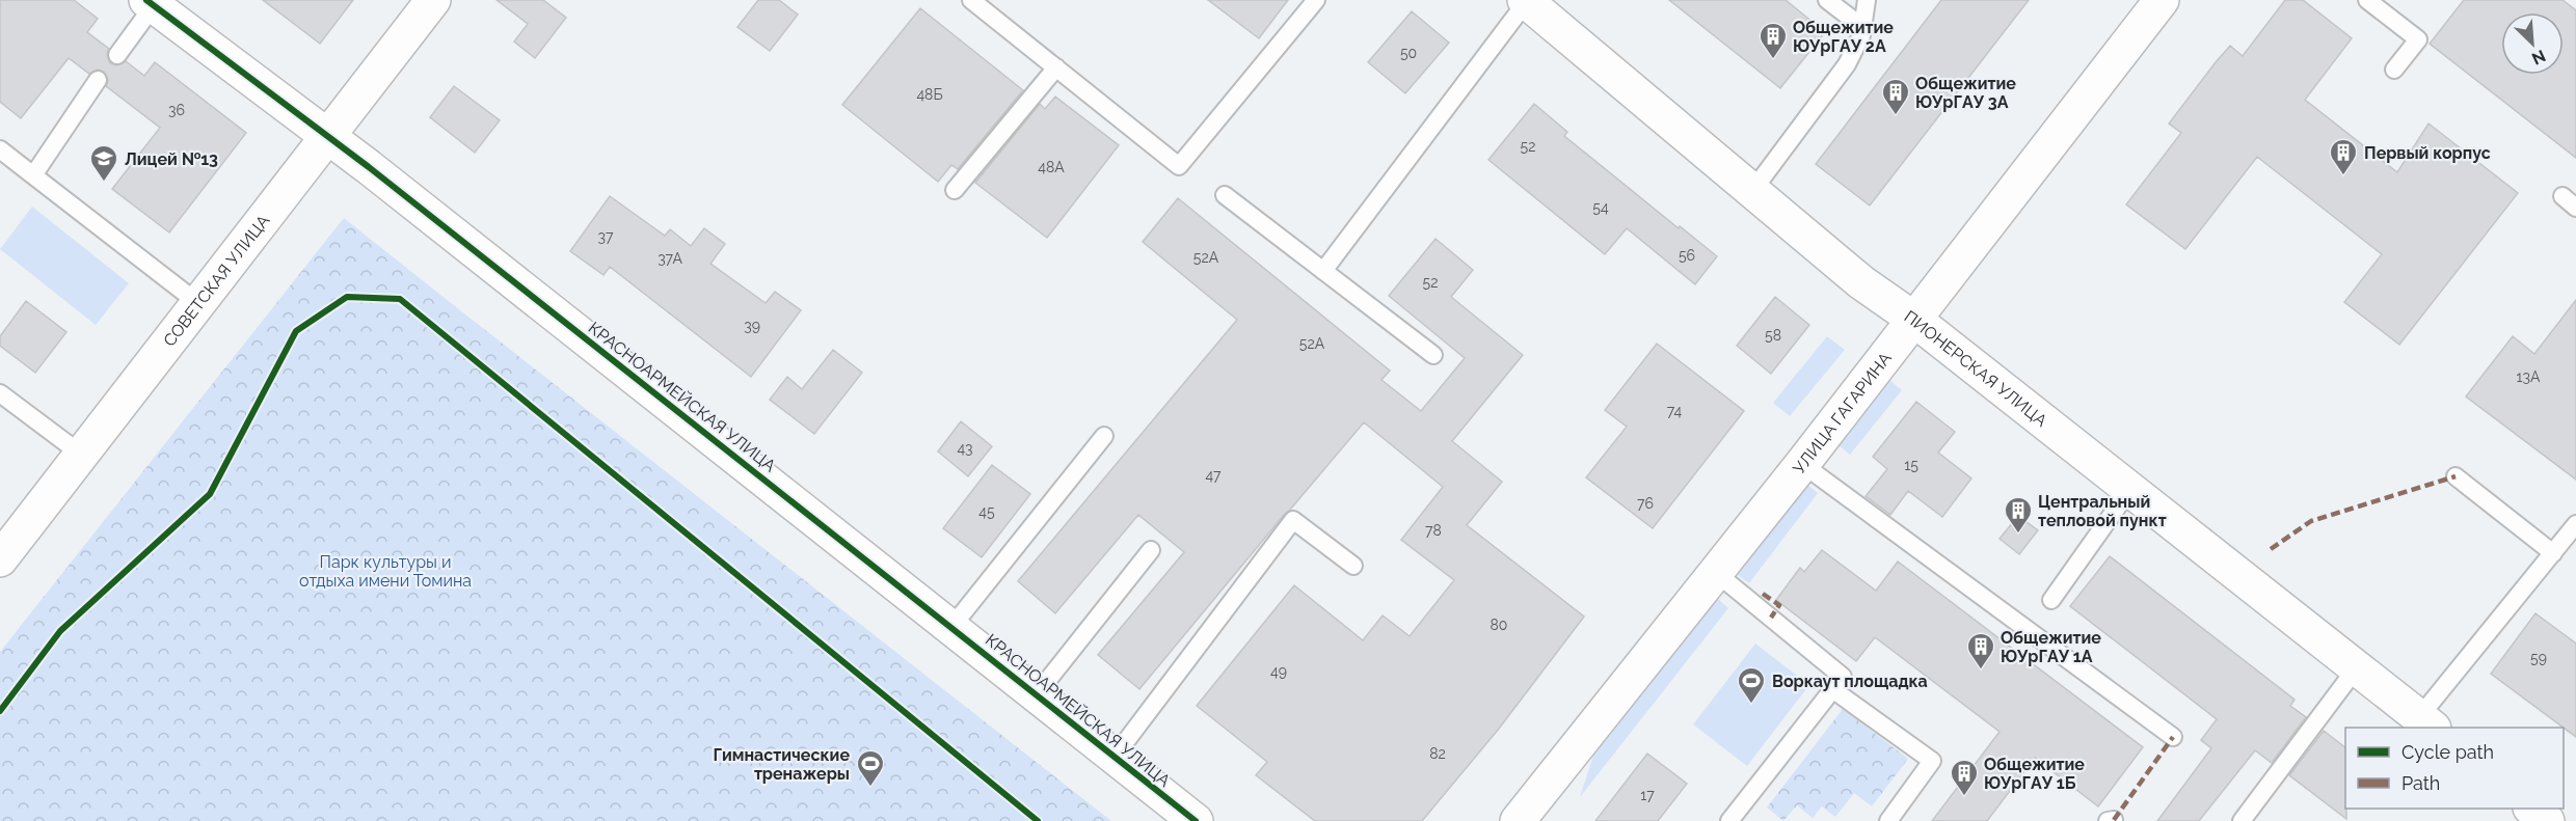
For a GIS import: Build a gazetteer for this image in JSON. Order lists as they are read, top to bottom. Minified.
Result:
{"streets":{"street":["СОВЕТСКАЯ УЛИЦА","ПИОНЕРСКАЯ УЛИЦА","КРАСНОАРМЕЙСКАЯ УЛИЦА","УЛИЦА ГАГАРИНА"]},"crossings":[["СОВЕТСКАЯ УЛИЦА","КРАСНОАРМЕЙСКАЯ УЛИЦА"],["ПИОНЕРСКАЯ УЛИЦА","УЛИЦА ГАГАРИНА"]],"parks":["Парк культуры и отдыха имени Томина"],"places":{"building":["Общежитие ЮУрГАУ 2А","Общежитие ЮУрГАУ 3А","Первый корпус","Центральный тепловой пункт","Общежитие ЮУрГАУ 1А","Общежитие ЮУрГАУ 1Б"],"school or university":["Лицей №13"],"sports":["Воркаут площадка","Гимнастические тренажеры"]},"house_numbers":["50","48Б","36","52","48А","54","37","56","52А","37А","52","39","58","52А","13А","74","43","15","47","76","45","78","80","59","49","82","17"],"legend":["Cycle path","Path"],"north":"bottom right"}
